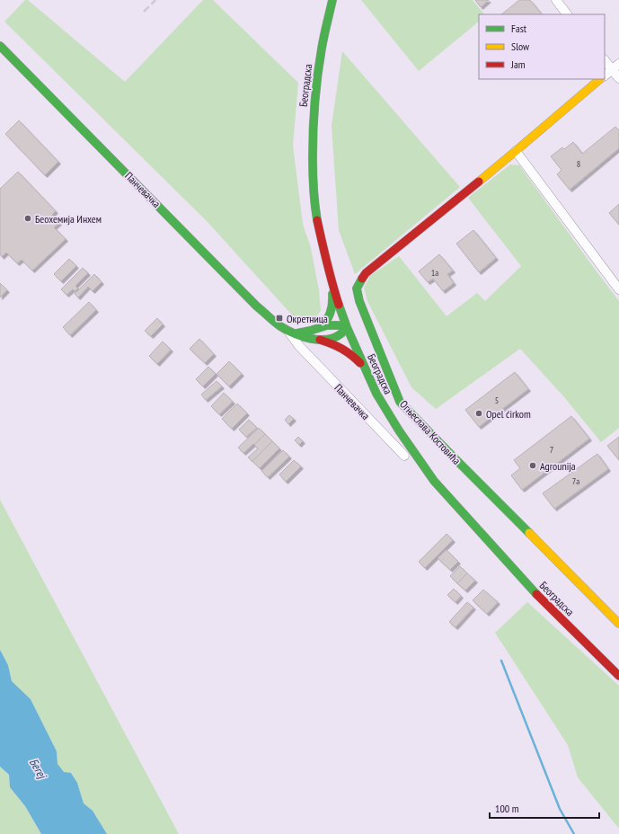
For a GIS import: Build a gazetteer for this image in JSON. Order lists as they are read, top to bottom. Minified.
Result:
{"streets":{"street":["Београдска","Панчевачка","Огњеслава Костовића"]},"water":["Бегеј"],"places":{"other":["Беохемија Инхем","Opel ćirkom","Agrounija"],"transit":["Окретница"]},"house_numbers":["8","1a","5","7","7a"],"legend":["Fast","Slow","Jam"],"scale_bar":"100 m"}
